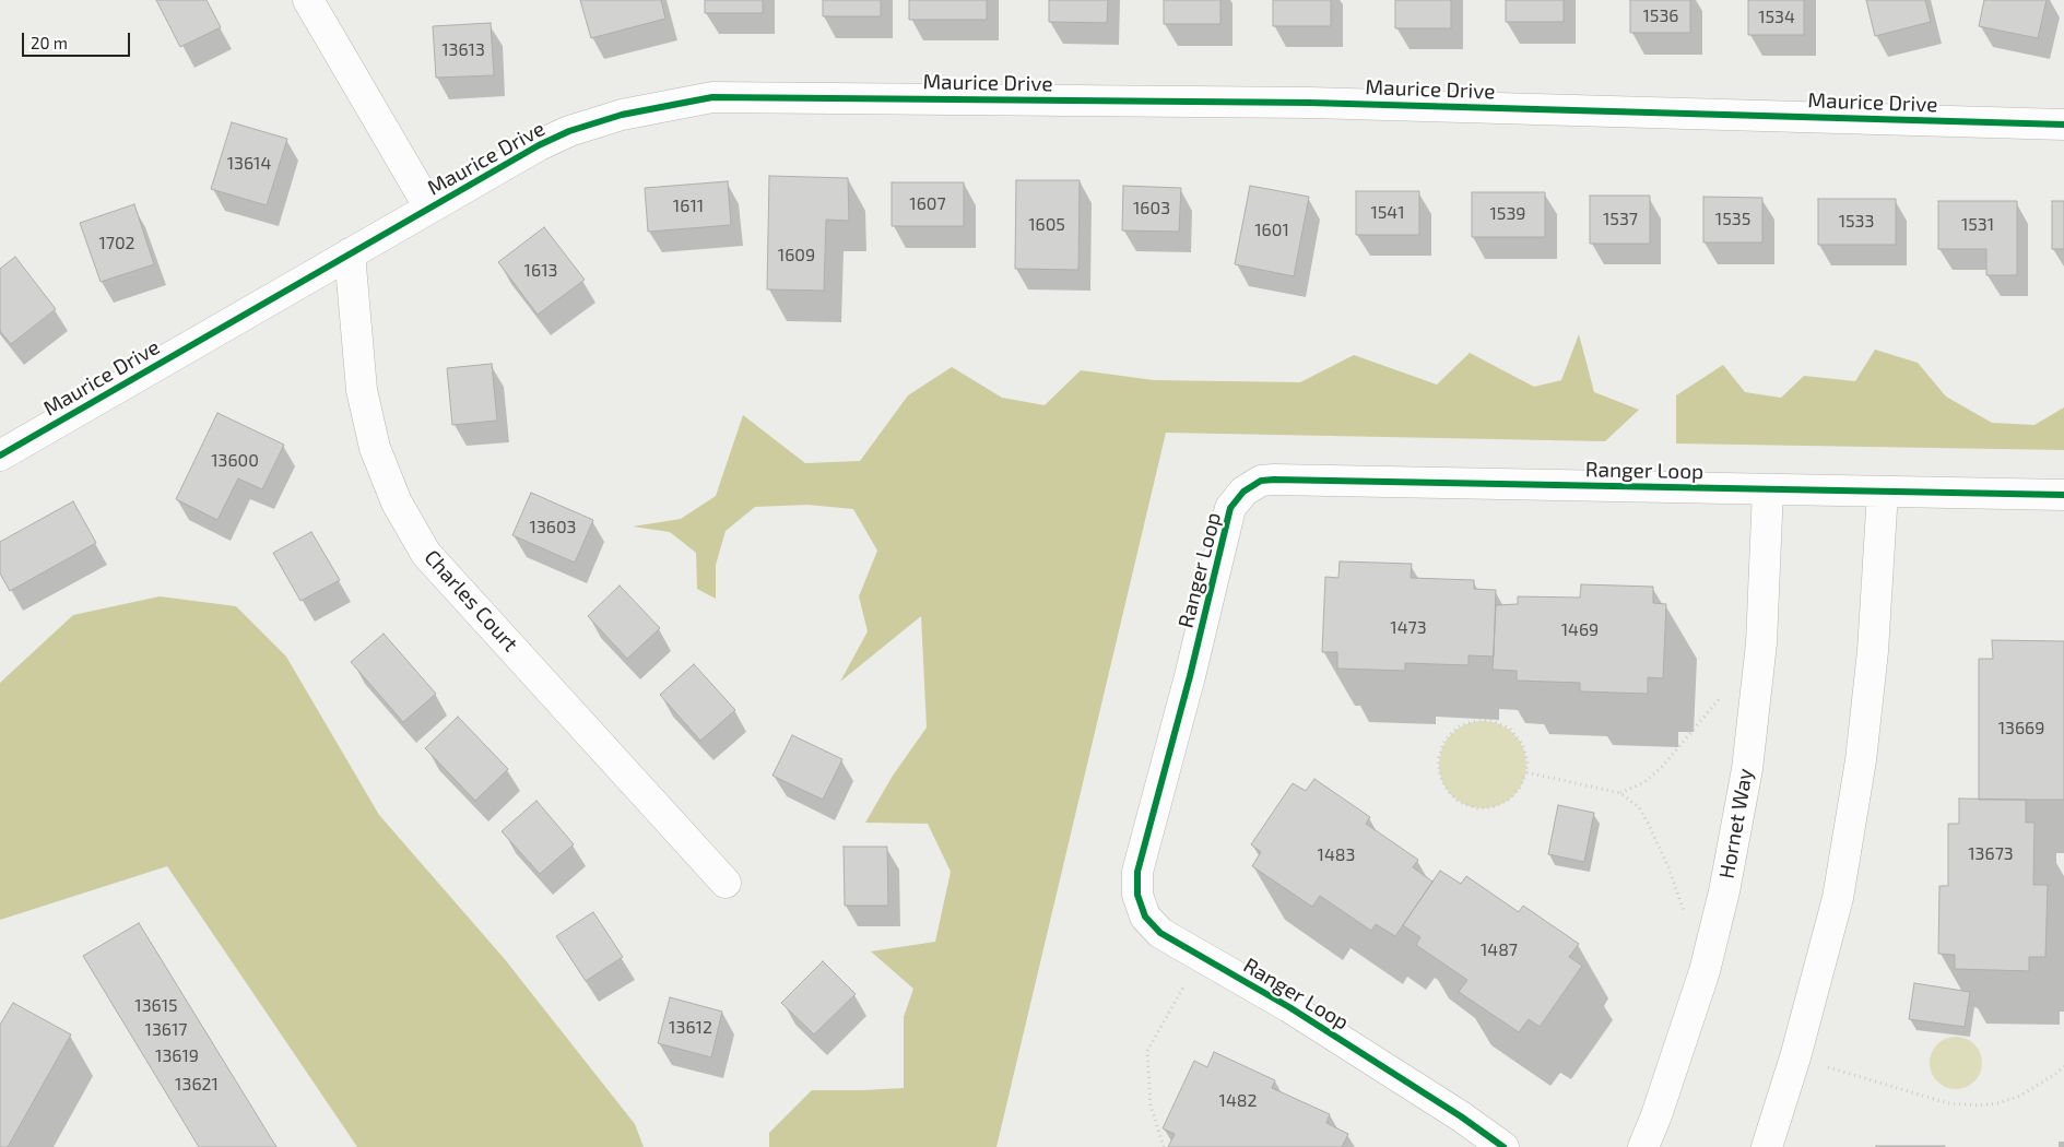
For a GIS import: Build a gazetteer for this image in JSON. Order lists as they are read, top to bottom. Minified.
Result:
{"streets":{"street":["Maurice Drive","Ranger Loop","Charles Court","Hornet Way"]},"crossings":[["Maurice Drive","Charles Court"],["Ranger Loop","Hornet Way"]],"house_numbers":["1536","1534","13613","13614","1607","1611","1603","1541","1539","1537","1535","1533","1605","1531","1601","1702","1609","1613","13600","13603","1473","1469","13669","13673","1483","1487","13615","13612","13617","13619","13621","1482"],"scale_bar":"20 m"}
